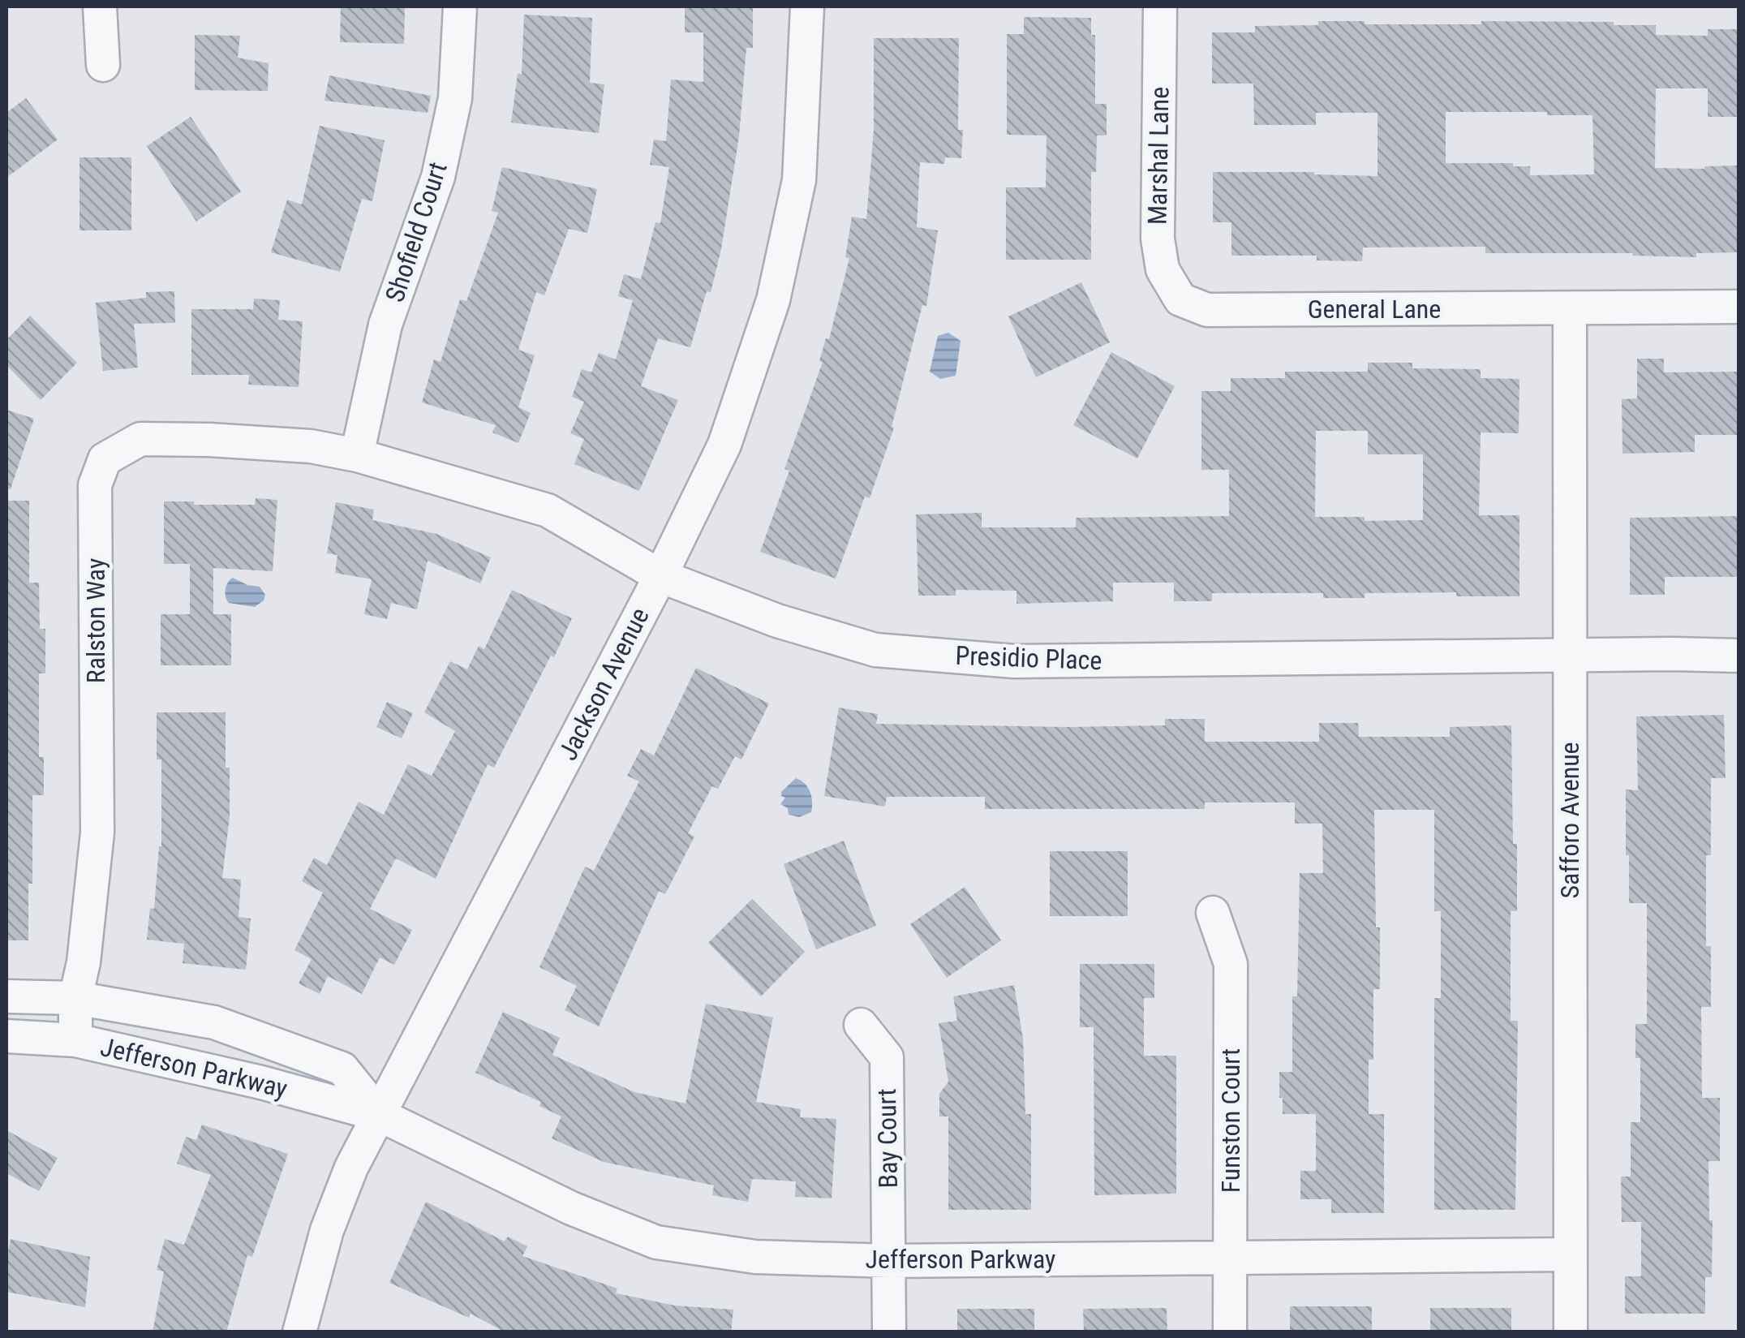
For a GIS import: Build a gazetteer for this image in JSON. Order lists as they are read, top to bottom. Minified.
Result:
{"streets":{"street":["Marshal Lane","Shofield Court","General Lane","Ralston Way","Presidio Place","Jackson Avenue","Safforo Avenue","Jefferson Parkway","Funston Court","Bay Court"]},"crossings":[["Marshal Lane","General Lane"],["Shofield Court","Ralston Way"],["Shofield Court","Presidio Place"],["General Lane","Safforo Avenue"],["Ralston Way","Presidio Place"],["Ralston Way","Jefferson Parkway"],["Presidio Place","Jackson Avenue"],["Presidio Place","Safforo Avenue"],["Jackson Avenue","Jefferson Parkway"],["Safforo Avenue","Jefferson Parkway"],["Jefferson Parkway","Funston Court"],["Jefferson Parkway","Bay Court"]]}
